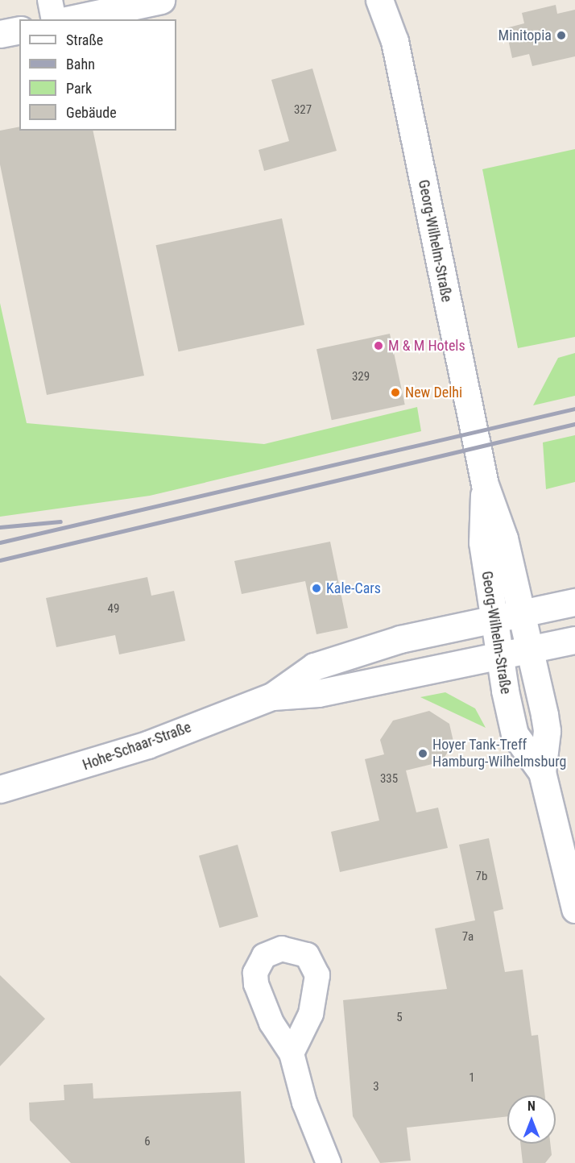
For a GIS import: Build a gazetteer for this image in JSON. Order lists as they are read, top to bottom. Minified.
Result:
{"streets":{"main road":["Georg-Wilhelm-Straße","Hohe-Schaar-Straße"]},"crossings":[["Georg-Wilhelm-Straße","Hohe-Schaar-Straße"]],"places":["Minitopia","M & M Hotels","New Delhi","Kale-Cars","Hoyer Tank-Treff Hamburg-Wilhelmsburg"],"house_numbers":["327","329","49","335","7b","7a","5","1","3","6"],"legend":["Straße","Bahn","Park","Gebäude"],"north":"top"}
